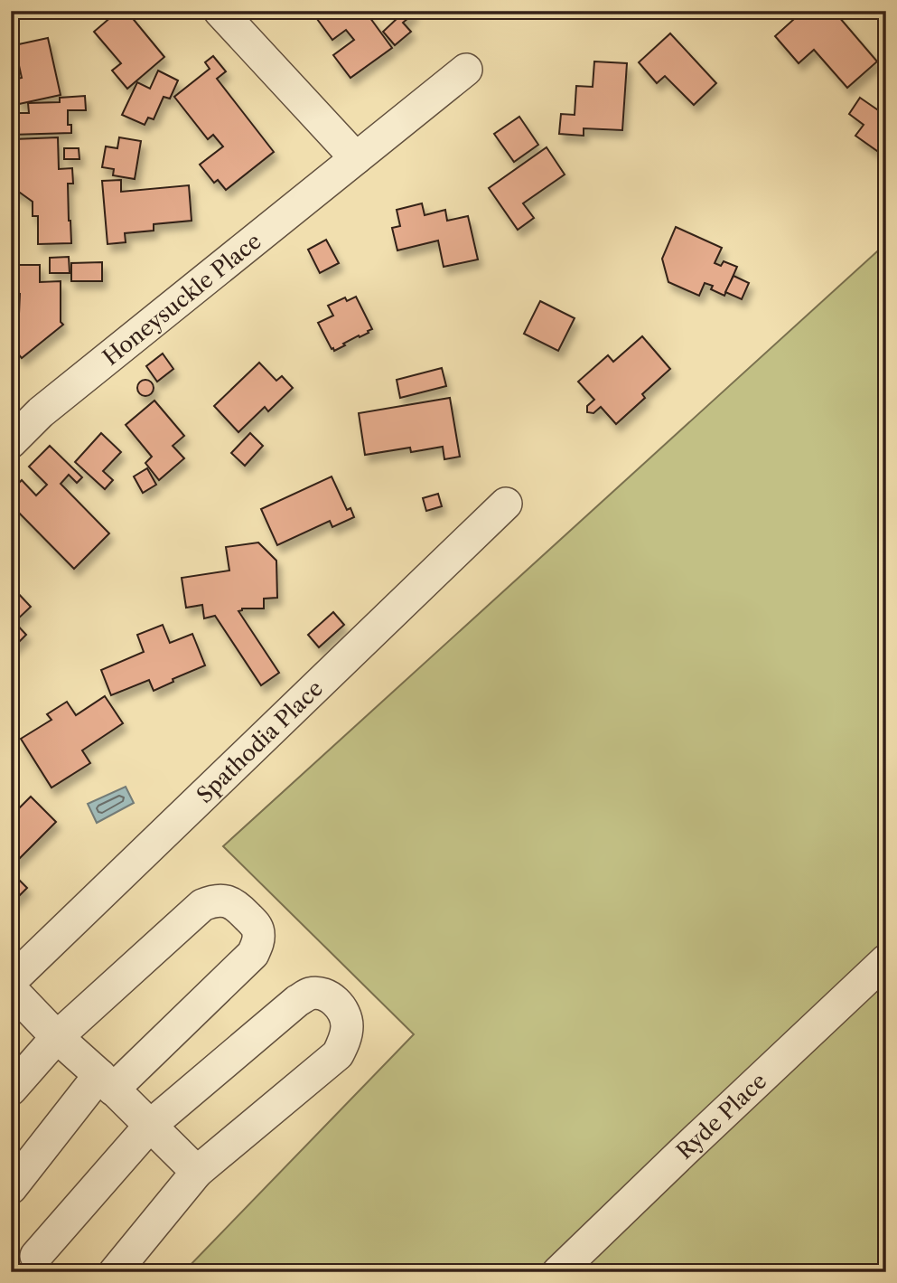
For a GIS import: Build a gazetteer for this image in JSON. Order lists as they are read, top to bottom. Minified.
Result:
{"streets":{"street":["Honeysuckle Place","Spathodia Place","Ryde Place"]}}
